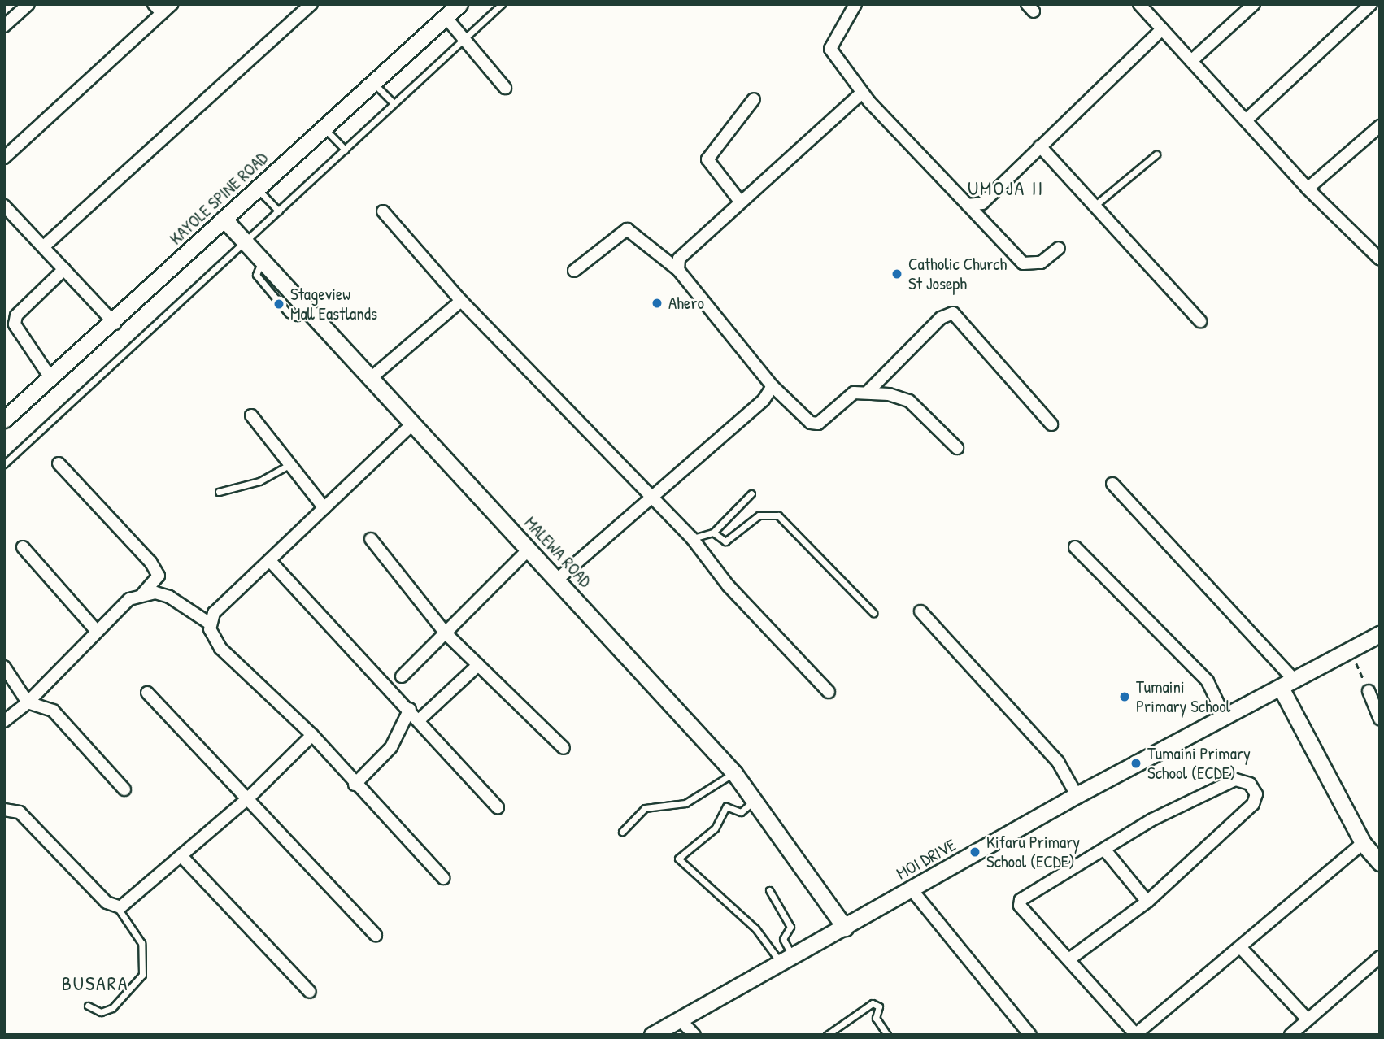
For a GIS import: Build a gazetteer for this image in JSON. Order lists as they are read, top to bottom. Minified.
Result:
{"streets":{"street":["KAYOLE SPINE ROAD","MALEWA ROAD","MOI DRIVE"]},"crossings":[["KAYOLE SPINE ROAD","MALEWA ROAD"],["MALEWA ROAD","MOI DRIVE"]],"districts":["UMOJA II","BUSARA"],"places":["Catholic Church St Joseph","Ahero","Stageview Mall Eastlands","Tumaini Primary School","Tumaini Primary School (ECDE)","Kifaru Primary School (ECDE)"]}
